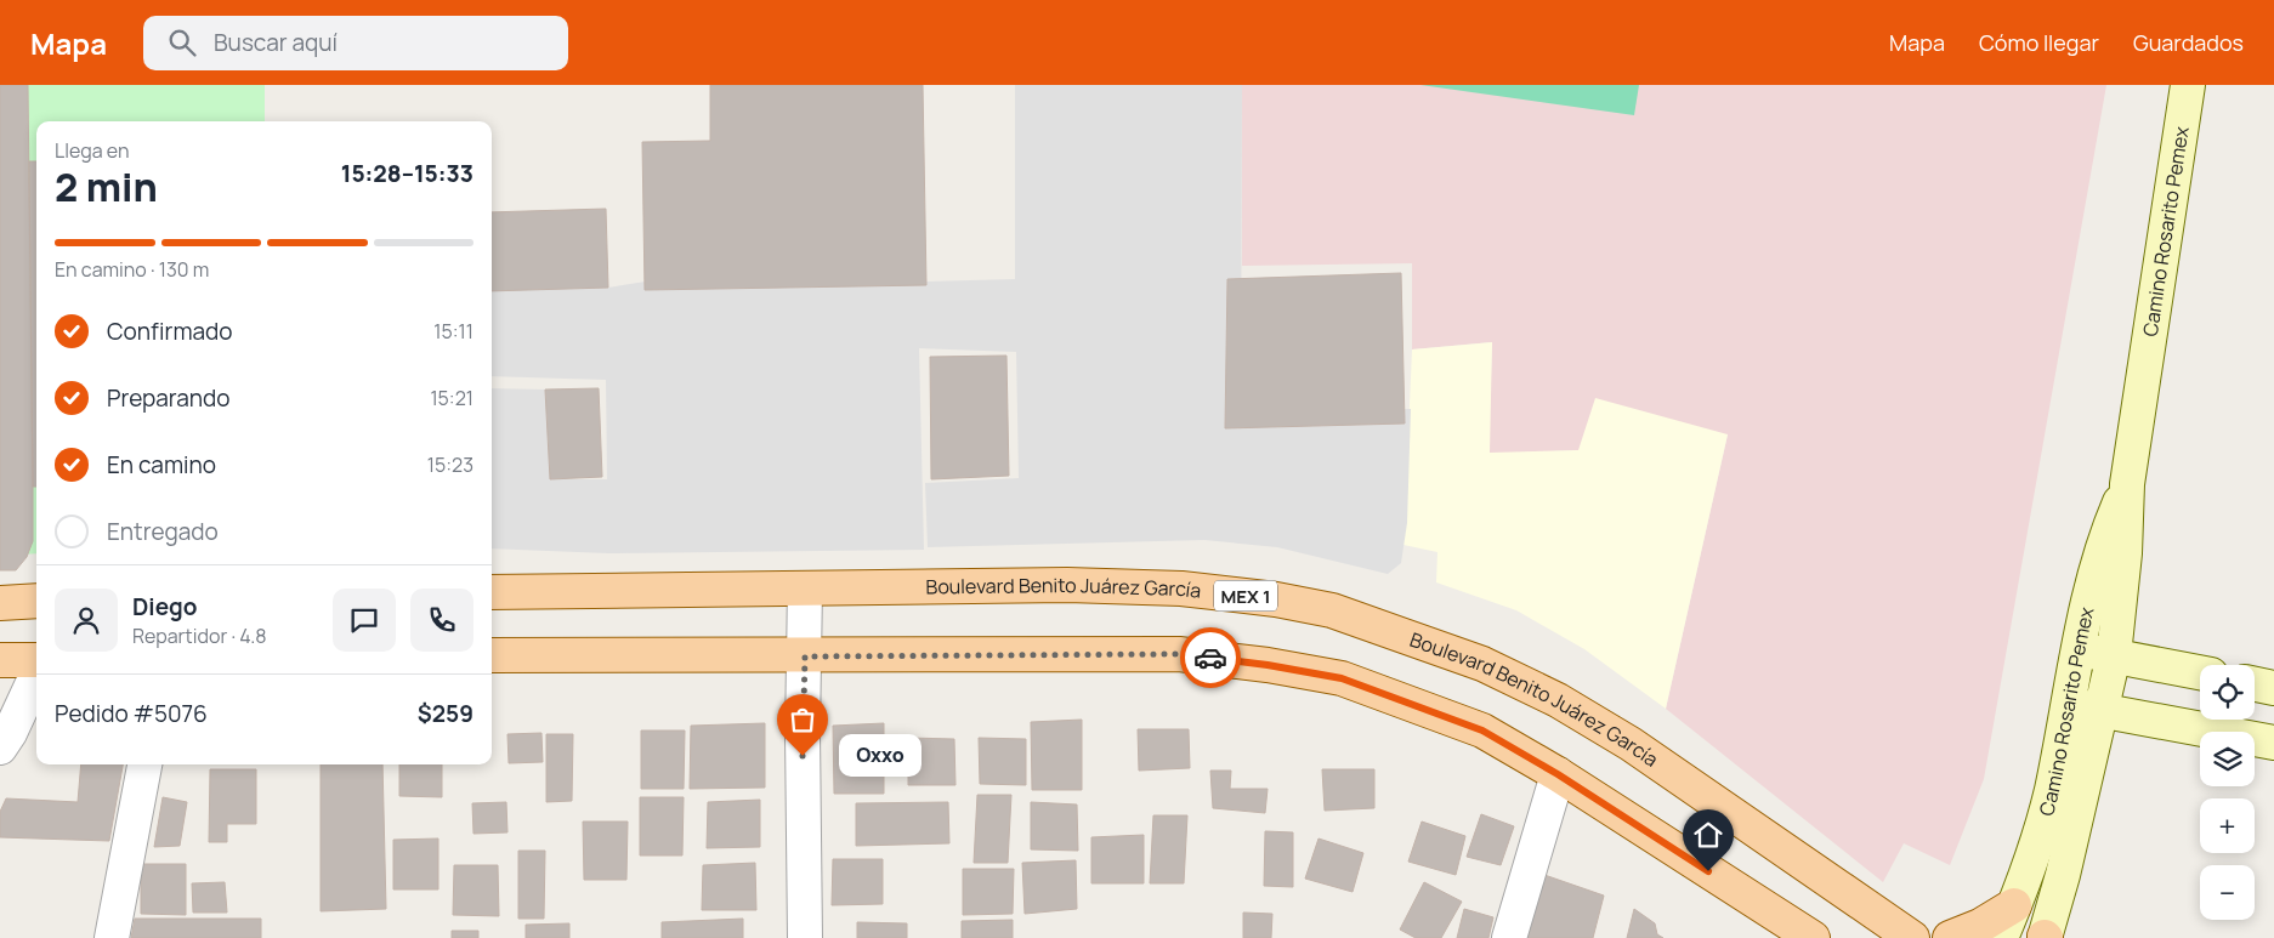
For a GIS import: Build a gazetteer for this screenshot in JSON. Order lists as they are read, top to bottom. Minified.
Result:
{"streets":{"main road":["Camino Rosarito Pemex","Boulevard Benito Juárez García","MEX 1"]},"places":["Oxxo"],"page":{"header":"Mapa","search":"Buscar aquí","nav":["Mapa","Cómo llegar","Guardados"],"heading":["2 min","Llega en","15:28–15:33"],"panel":["Diego","Repartidor · 4.8","Pedido #5076","$259"],"bar":"En camino · 130 m","list":[["Confirmado","15:11"],["Preparando","15:21"],["En camino","15:23"],"Entregado"],"map_buttons":["+","−"],"bubble":"Oxxo"}}
